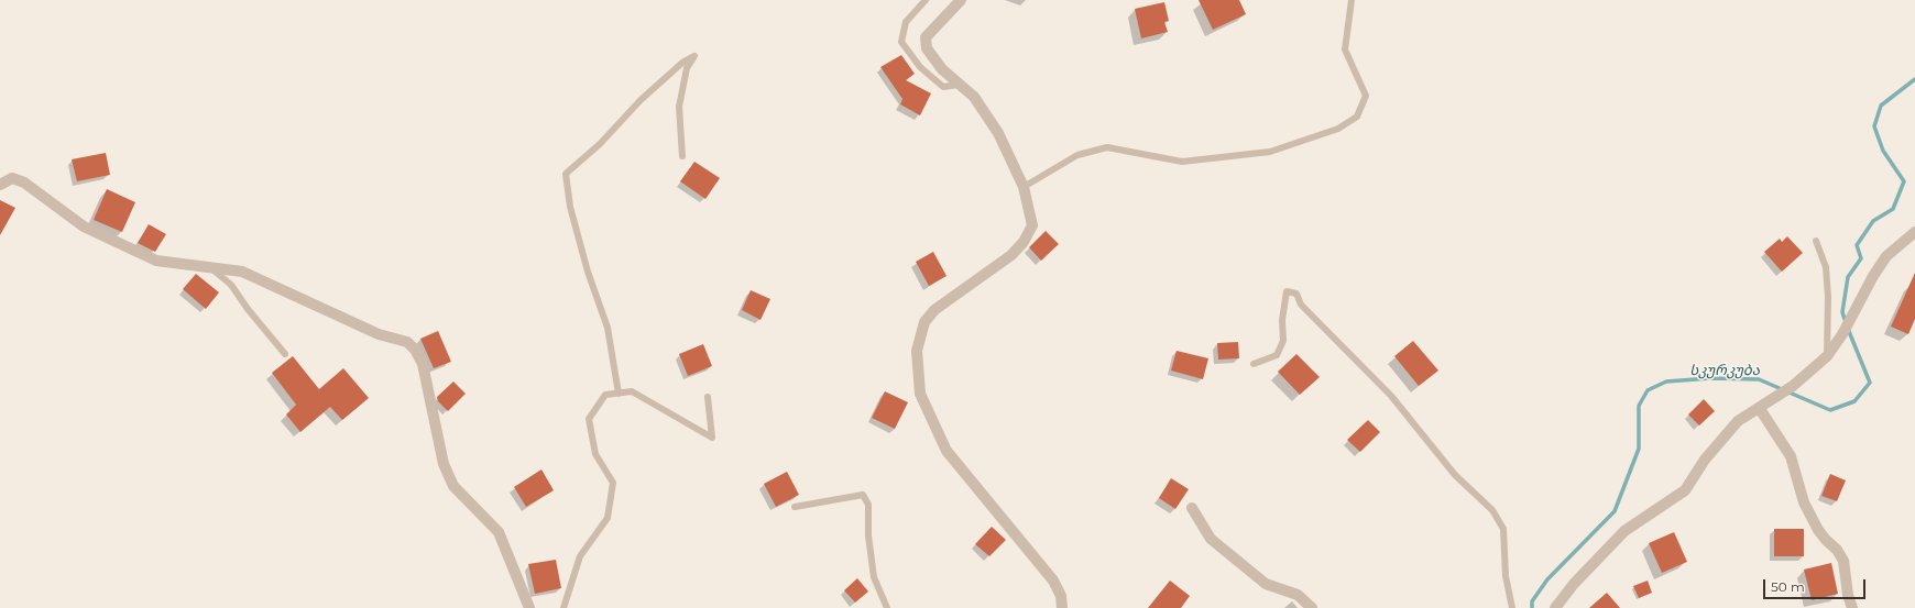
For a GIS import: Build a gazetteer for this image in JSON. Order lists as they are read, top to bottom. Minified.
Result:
{"water":["სკურკუბა"],"scale_bar":"50 m"}
